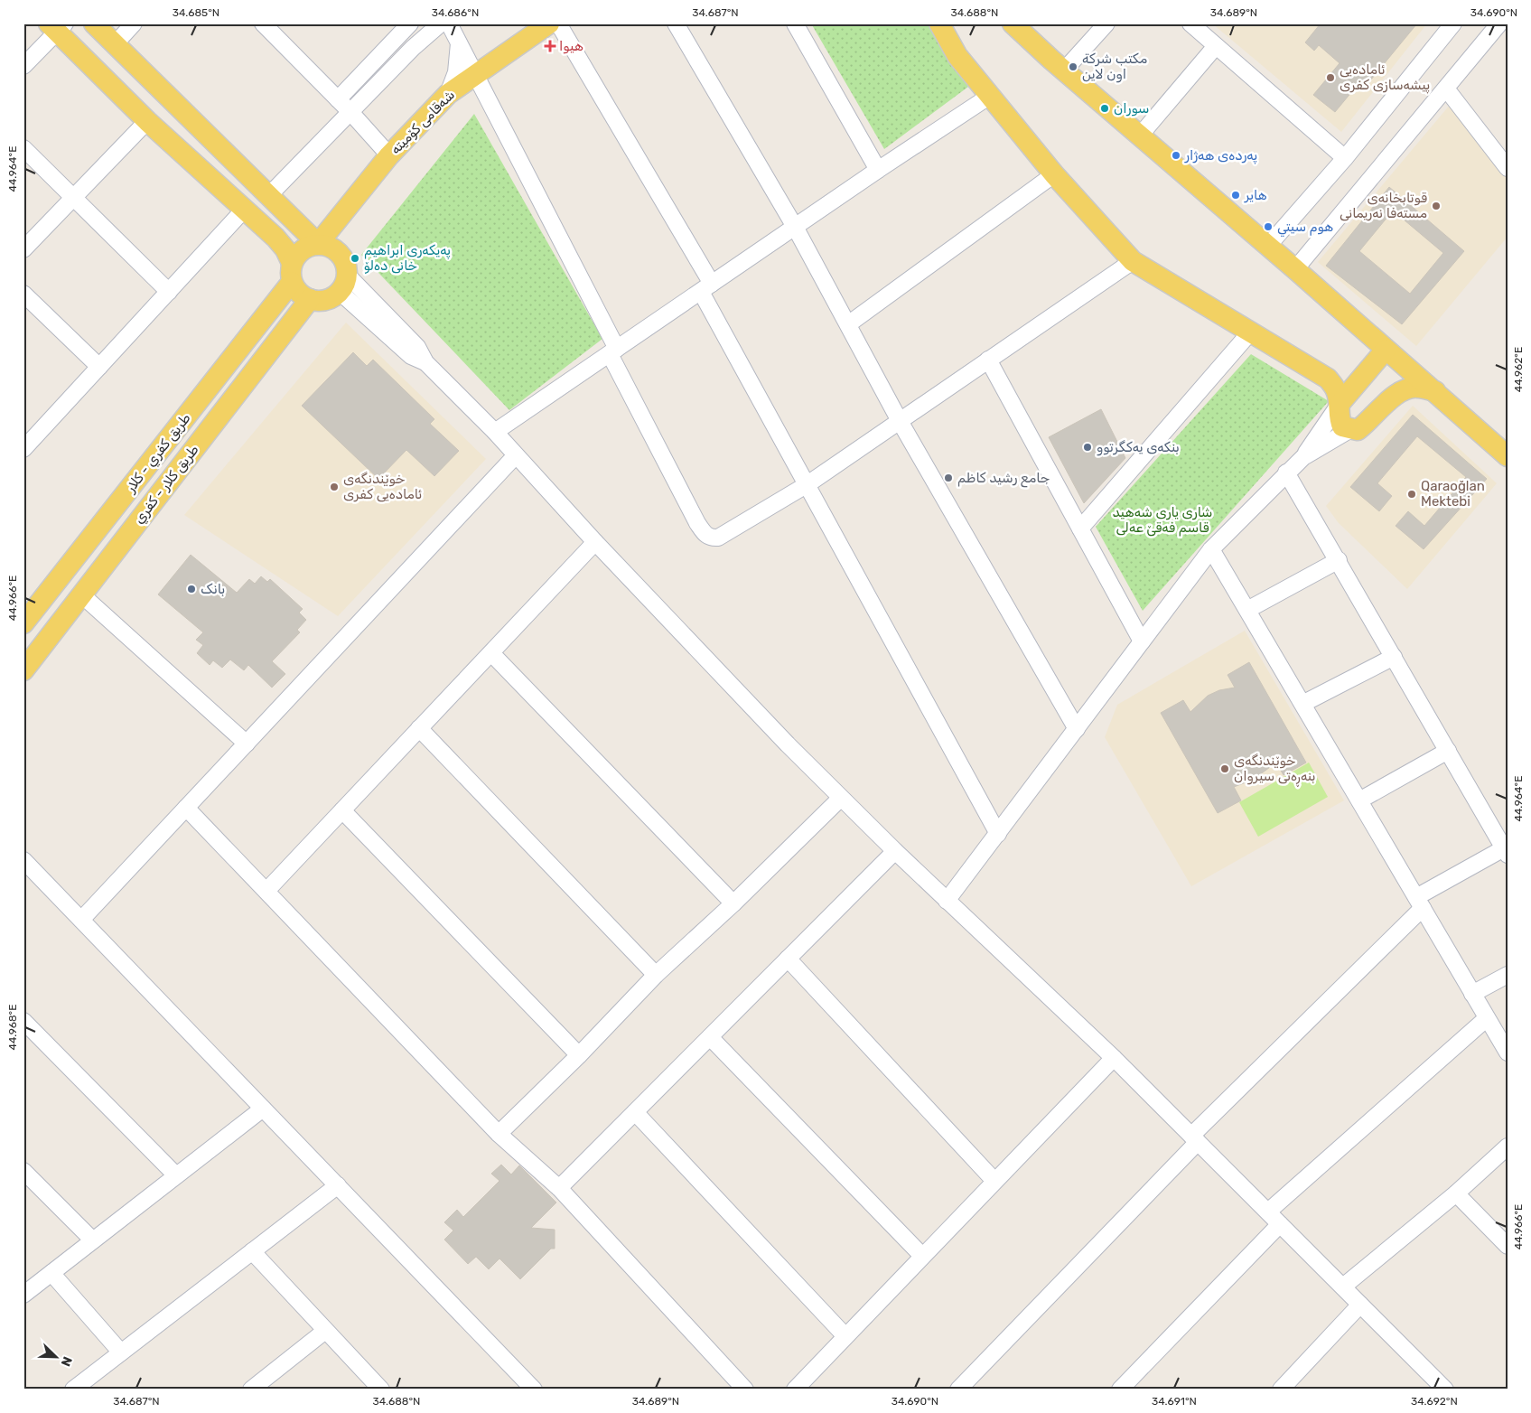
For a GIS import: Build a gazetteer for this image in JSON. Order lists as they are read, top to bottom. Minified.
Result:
{"streets":{"main road":["شەقامی کۆمیتە","طريق كفري - كلار","طريق كلار - كفري"]},"crossings":[["شەقامی کۆمیتە","طريق كفري - كلار"],["شەقامی کۆمیتە","طريق كلار - كفري"],["طريق كفري - كلار","طريق كلار - كفري"]],"parks":["شاری یاری شەهید قاسم فەقێ عەلی"],"places":{"health":["هیوا"],"other":["مكتب شركة اون لاين","ئامادەیی پیشەسازی کفری","سوران","پەردەى ھەژار","هاير","قوتابخانەی مستەفا نەریمانی","هوم سيتي","پەیکەری ابراهیم خانی دەلۆ","بنکەی یەکگرتوو","جامع رشيد كاظم","خوێندنگەی ئامادەیی کفری","Qaraoğlan Mektebi","بانک","خوێندنگەی بنەڕەتی سیروان"]},"north":"bottom right","coordinates":["34.685°N","34.686°N","34.687°N","34.688°N","34.689°N","34.690°N","44.964°E","44.962°E","44.966°E","44.968°E","34.691°N","34.692°N"]}
